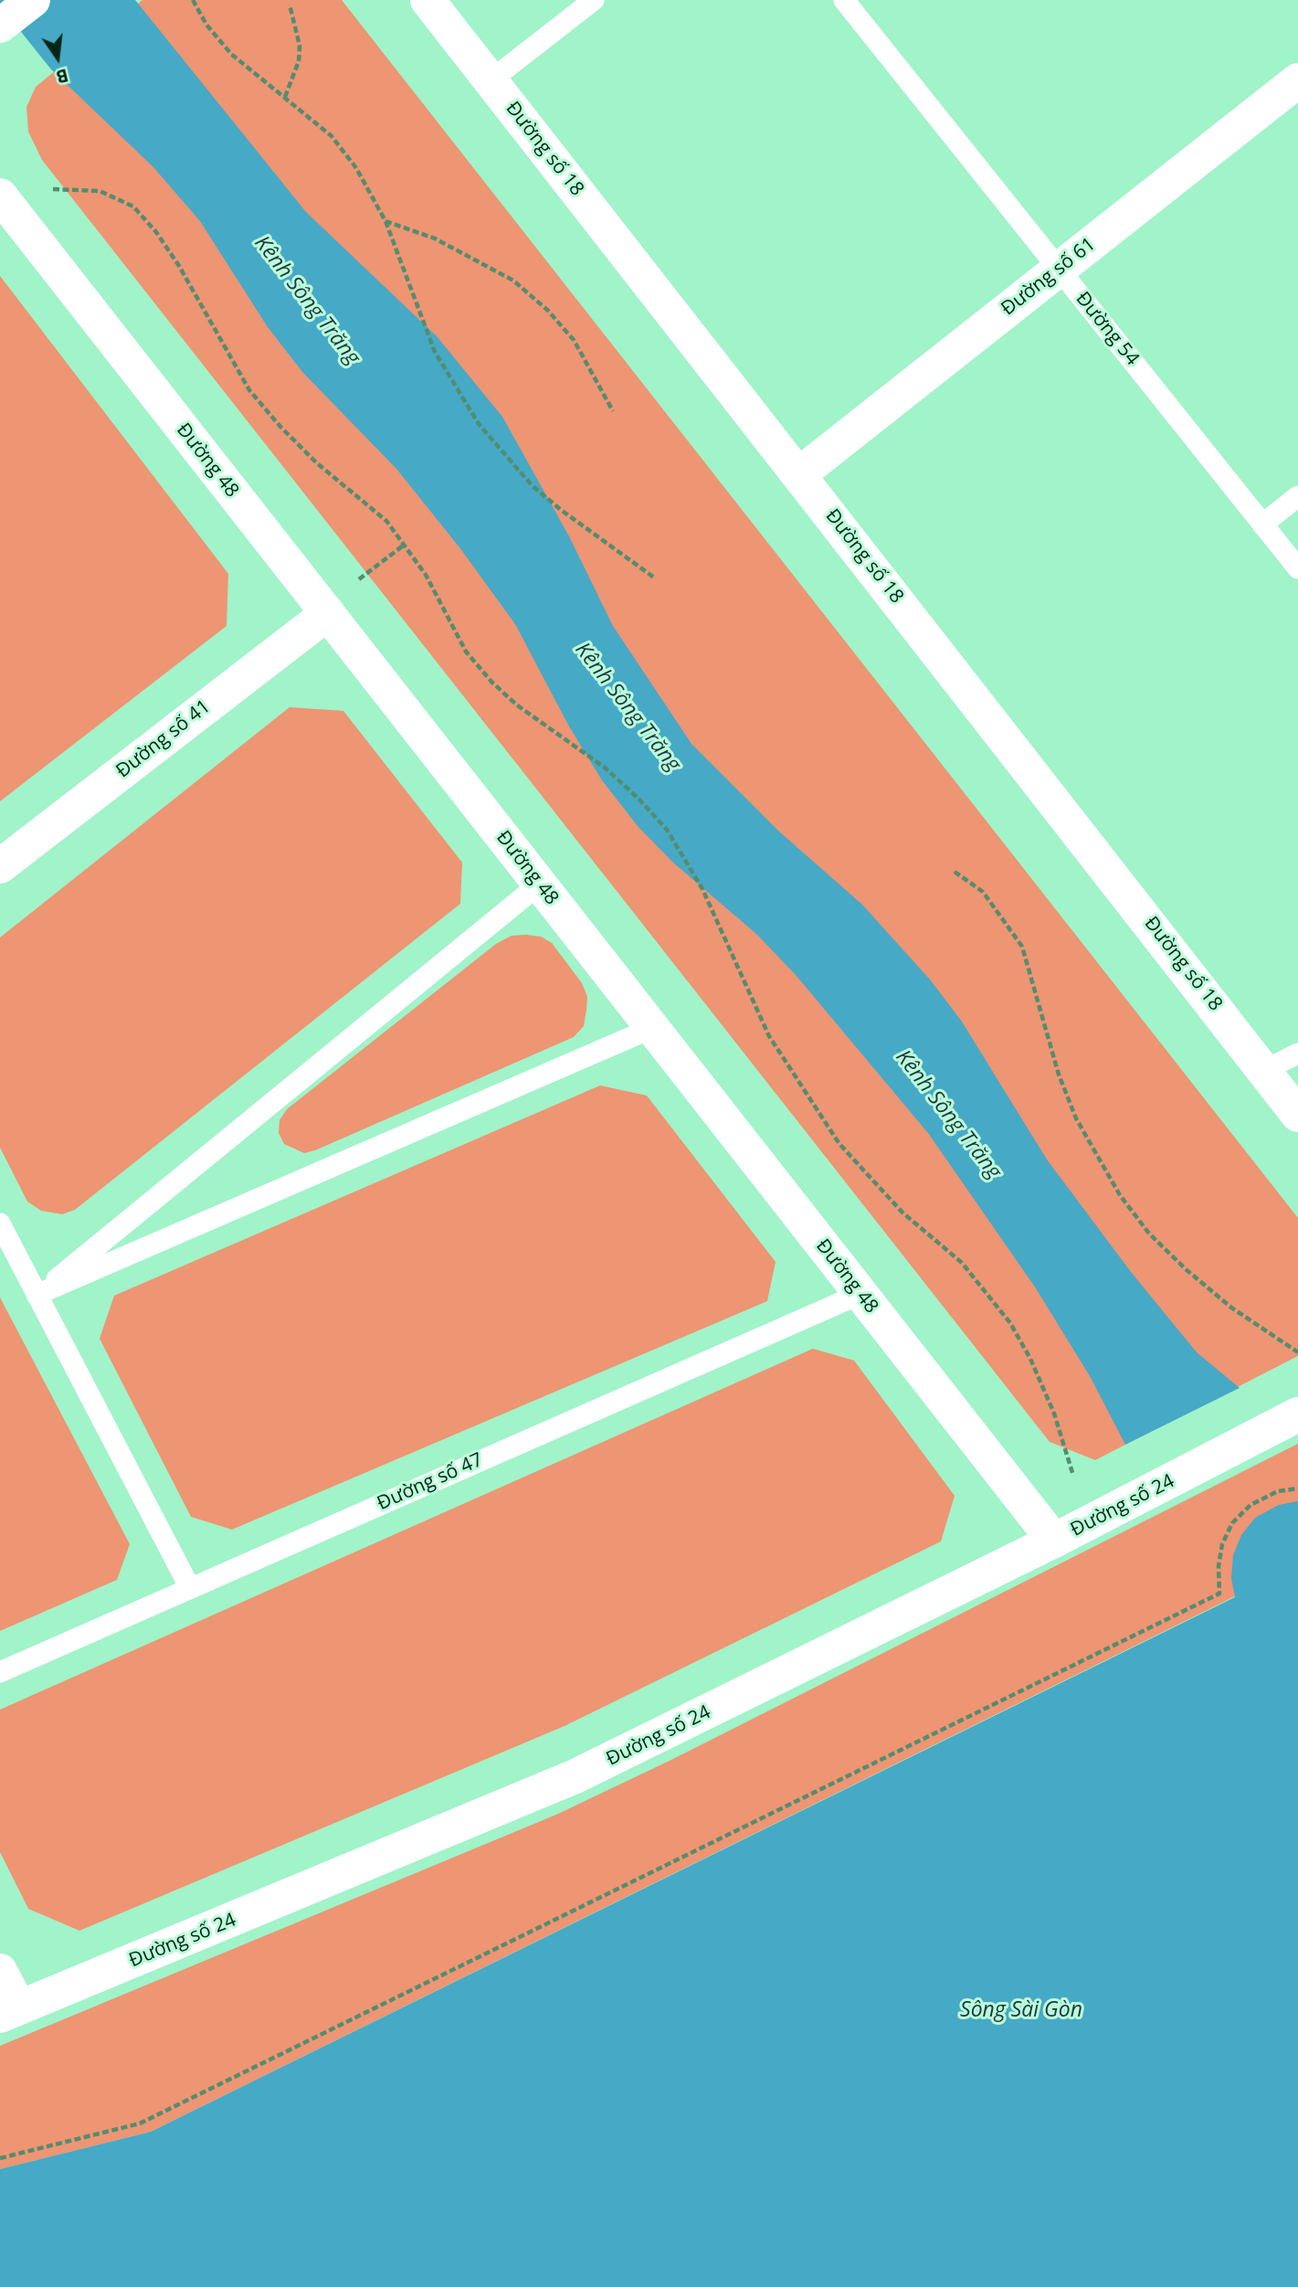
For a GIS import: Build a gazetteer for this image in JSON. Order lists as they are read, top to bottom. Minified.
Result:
{"streets":{"street":["Đường số 18","Đường số 61","Đường 48","Đường số 41","Đường số 24"],"lane":["Đường 54","Đường số 47"]},"crossings":[["Đường số 18","Đường số 61"],["Đường số 61","Đường 54"],["Đường 48","Đường số 41"],["Đường 48","Đường số 47"],["Đường 48","Đường số 24"]],"water":["Kênh Sông Trăng","Sông Sài Gòn"],"north":"bottom"}
